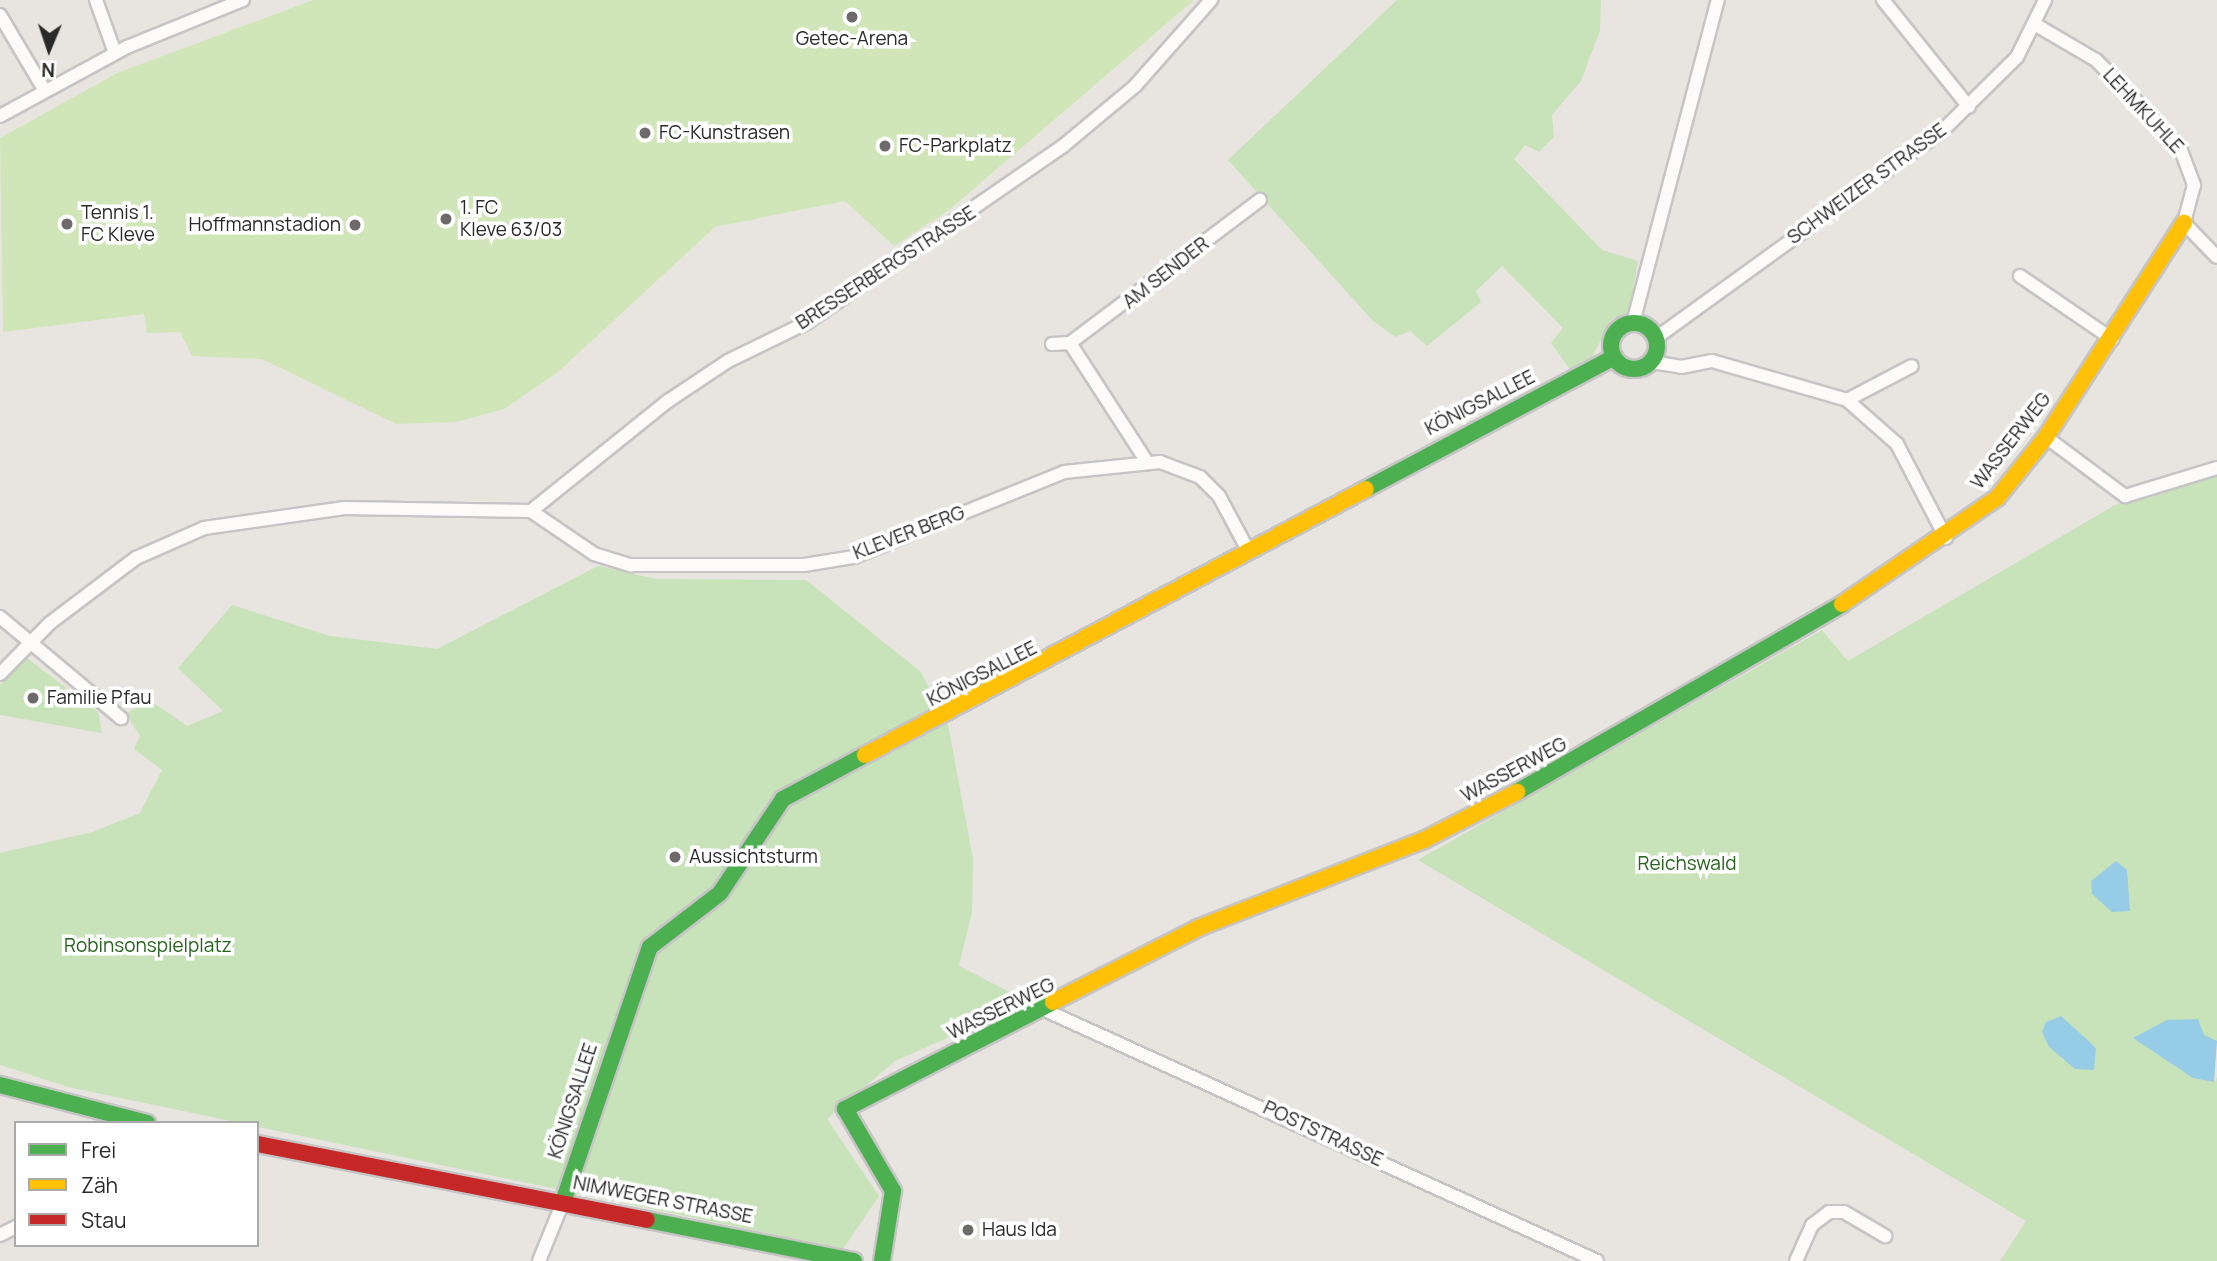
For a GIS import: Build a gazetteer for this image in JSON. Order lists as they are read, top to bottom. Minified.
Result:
{"streets":{"street":["LEHMKUHLE","SCHWEIZER STRASSE","BRESSERBERGSTRASSE","AM SENDER","KÖNIGSALLEE","WASSERWEG","KLEVER BERG","POSTSTRASSE","NIMWEGER STRASSE"]},"crossings":[["LEHMKUHLE","SCHWEIZER STRASSE"],["LEHMKUHLE","WASSERWEG"],["SCHWEIZER STRASSE","KÖNIGSALLEE"],["BRESSERBERGSTRASSE","KLEVER BERG"],["KÖNIGSALLEE","KLEVER BERG"],["KÖNIGSALLEE","NIMWEGER STRASSE"],["WASSERWEG","POSTSTRASSE"]],"parks":["Reichswald","Robinsonspielplatz"],"places":["Getec-Arena","FC-Kunstrasen","FC-Parkplatz","1. FC Kleve 63/03","Tennis 1. FC Kleve","Hoffmannstadion","Familie Pfau","Aussichtsturm","Haus Ida"],"legend":["Frei","Zäh","Stau"],"north":"bottom"}
